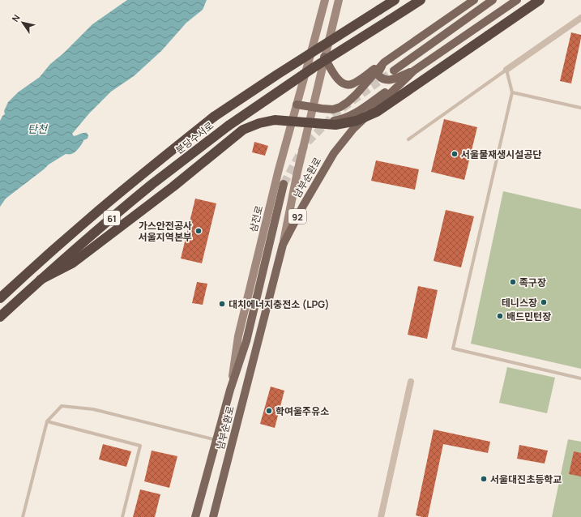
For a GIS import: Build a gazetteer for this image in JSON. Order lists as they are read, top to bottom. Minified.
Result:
{"streets":{"highway":["분당수서로","61"],"main road":["남부순환로","92","삼전로"]},"crossings":[["남부순환로","삼전로"]],"water":["탄천"],"places":["서울물재생시설공단","가스안전공사 서울지역본부","족구장","테니스장","대치에너지충전소 (LPG)","배드민턴장","학여울주유소","서울대진초등학교"],"north":"top left"}
